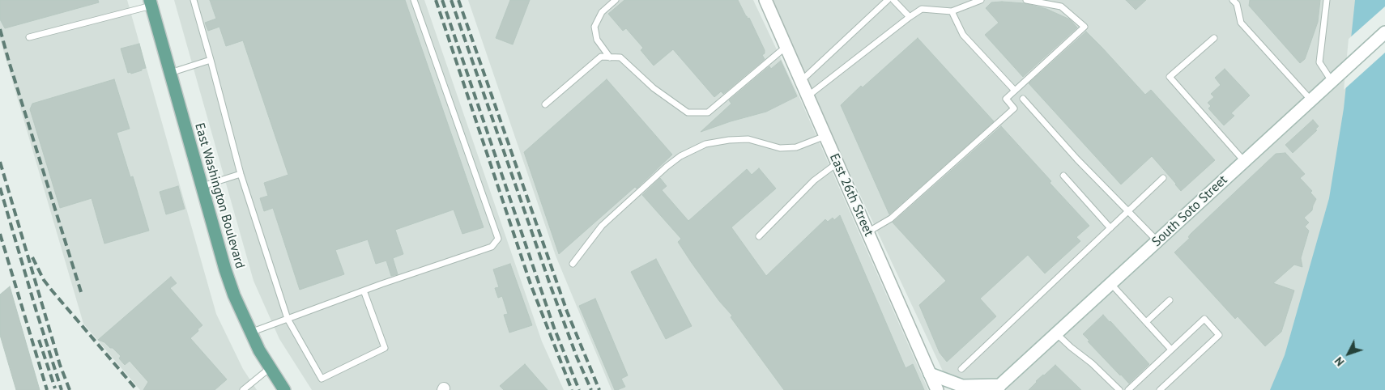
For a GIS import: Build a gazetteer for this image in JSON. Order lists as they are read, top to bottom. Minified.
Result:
{"streets":{"main road":["East 26th Street","East Washington Boulevard","South Soto Street"]},"north":"bottom left"}
